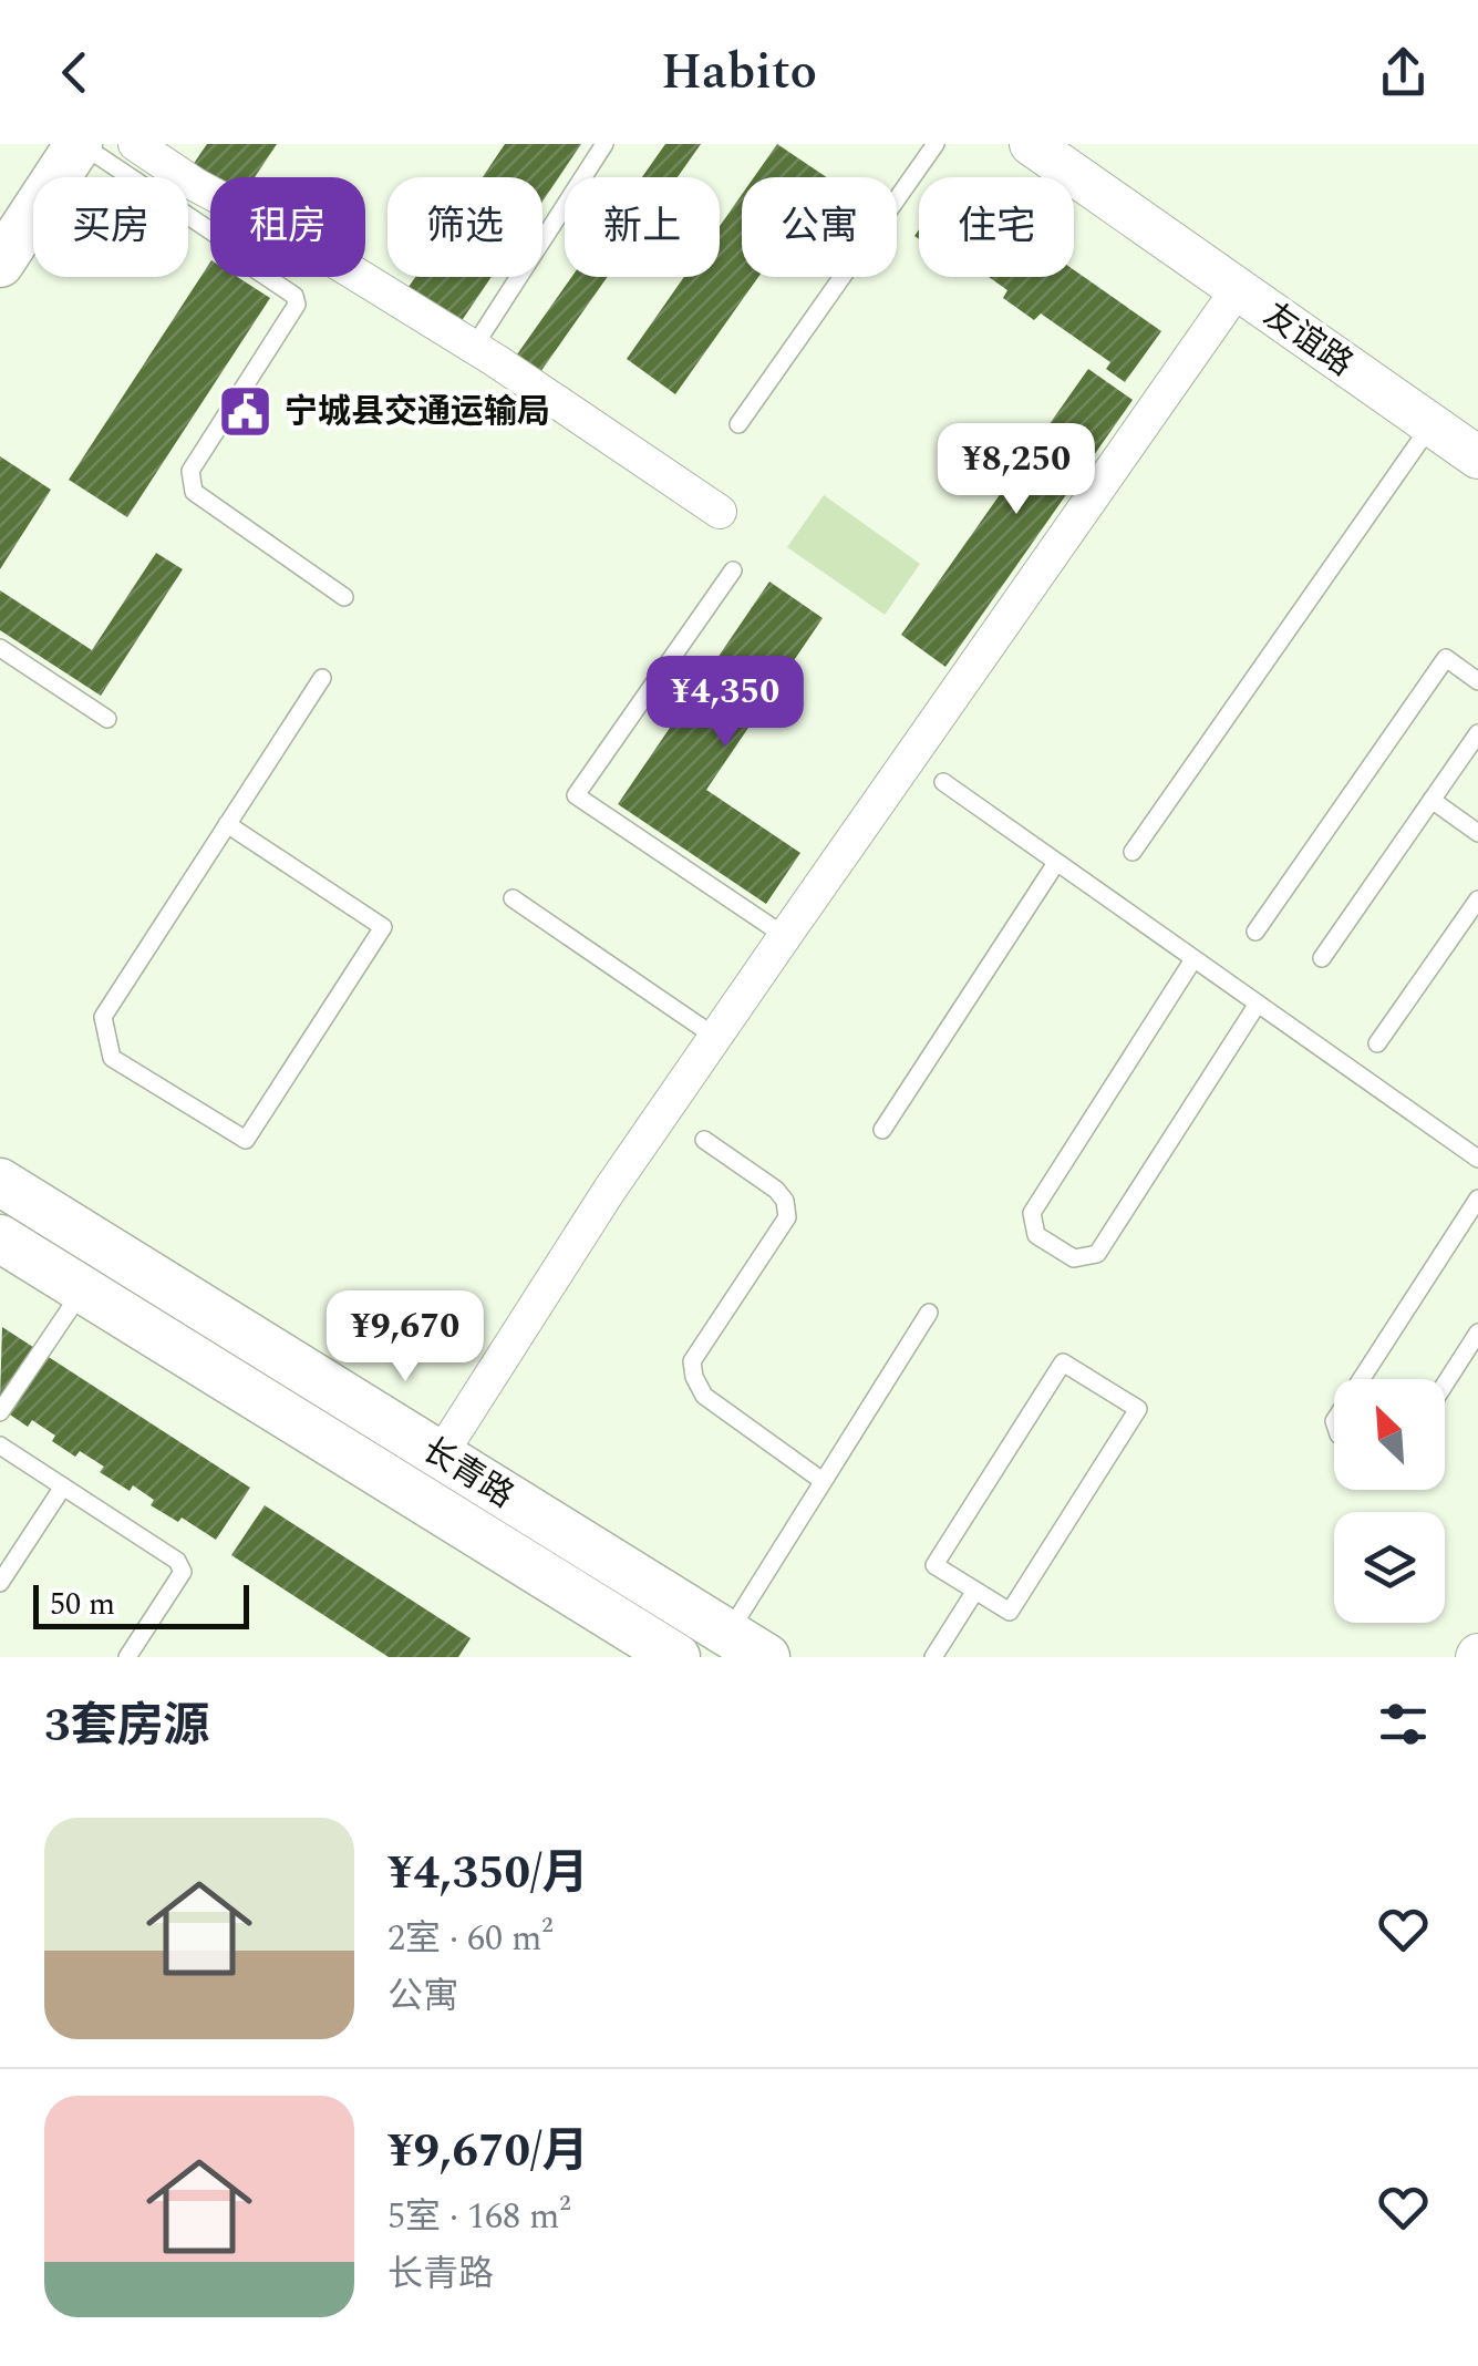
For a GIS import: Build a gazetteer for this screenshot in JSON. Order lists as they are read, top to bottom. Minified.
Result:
{"streets":{"main road":["长青路"],"street":["友谊路"]},"places":{"public building":["宁城县交通运输局"]},"scale_bar":"50 m","north":"top left","page":{"header":"Habito","chip":["买房","租房","筛选","新上","公寓","住宅"],"price":["¥8,250","¥4,350","¥9,670"],"scale":"50 m","heading":"3套房源","list":[{"name":"¥4,350/月","note":"2室 · 60 m² · 公寓"},{"name":"¥9,670/月","note":"5室 · 168 m² · 长青路"}]}}
